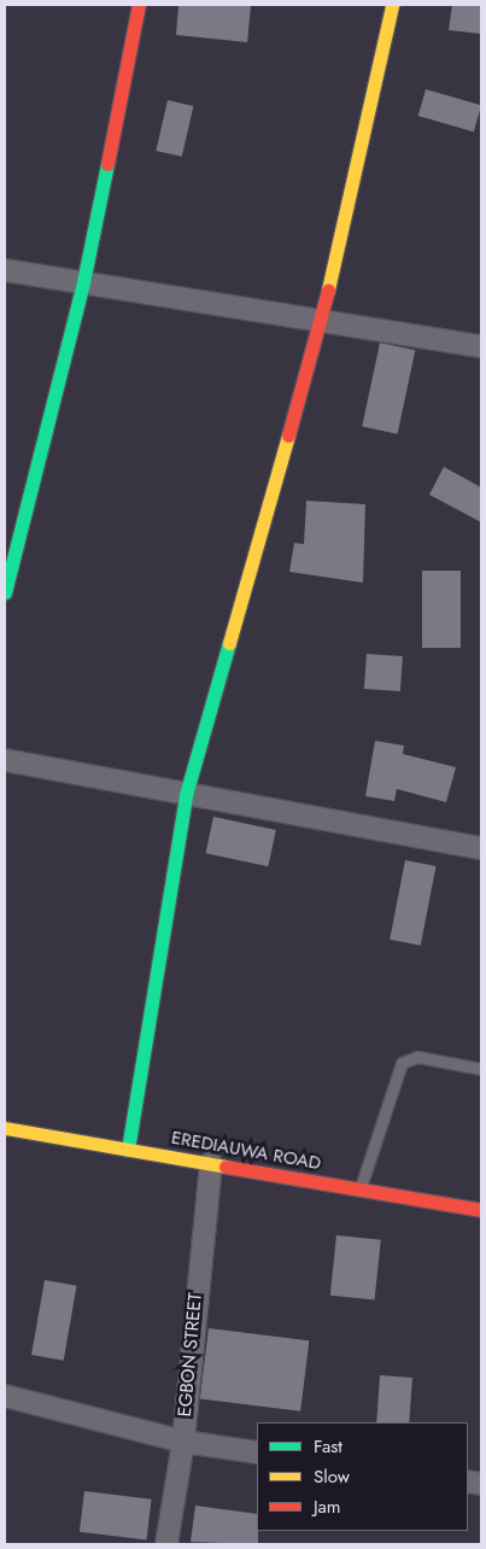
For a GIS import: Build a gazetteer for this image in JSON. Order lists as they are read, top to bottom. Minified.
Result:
{"streets":{"street":["EREDIAUWA ROAD","EGBON STREET"]},"crossings":[["EREDIAUWA ROAD","EGBON STREET"]],"legend":["Fast","Slow","Jam"]}
